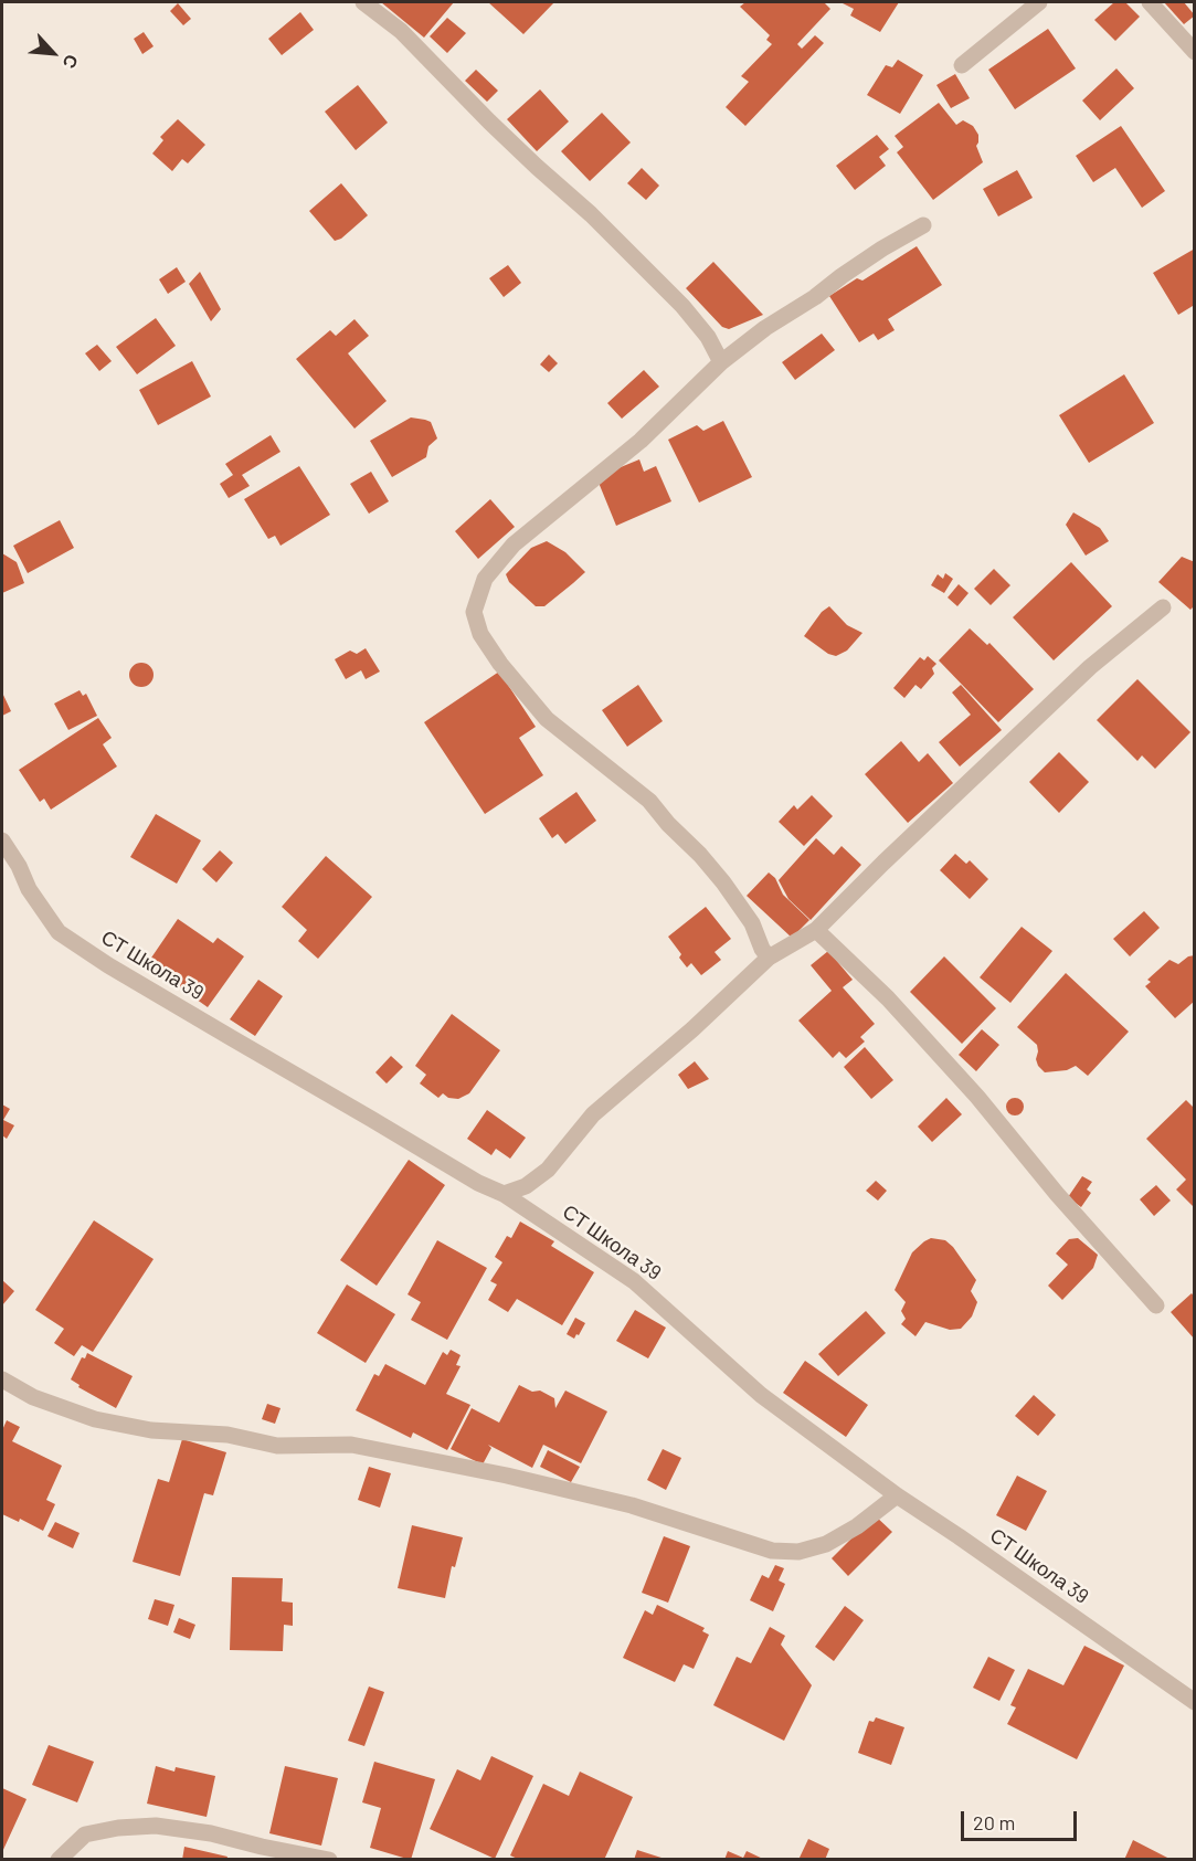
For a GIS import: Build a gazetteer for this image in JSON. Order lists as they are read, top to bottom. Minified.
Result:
{"streets":{"street":["СТ Школа 39"]},"scale_bar":"20 m","north":"bottom right"}
